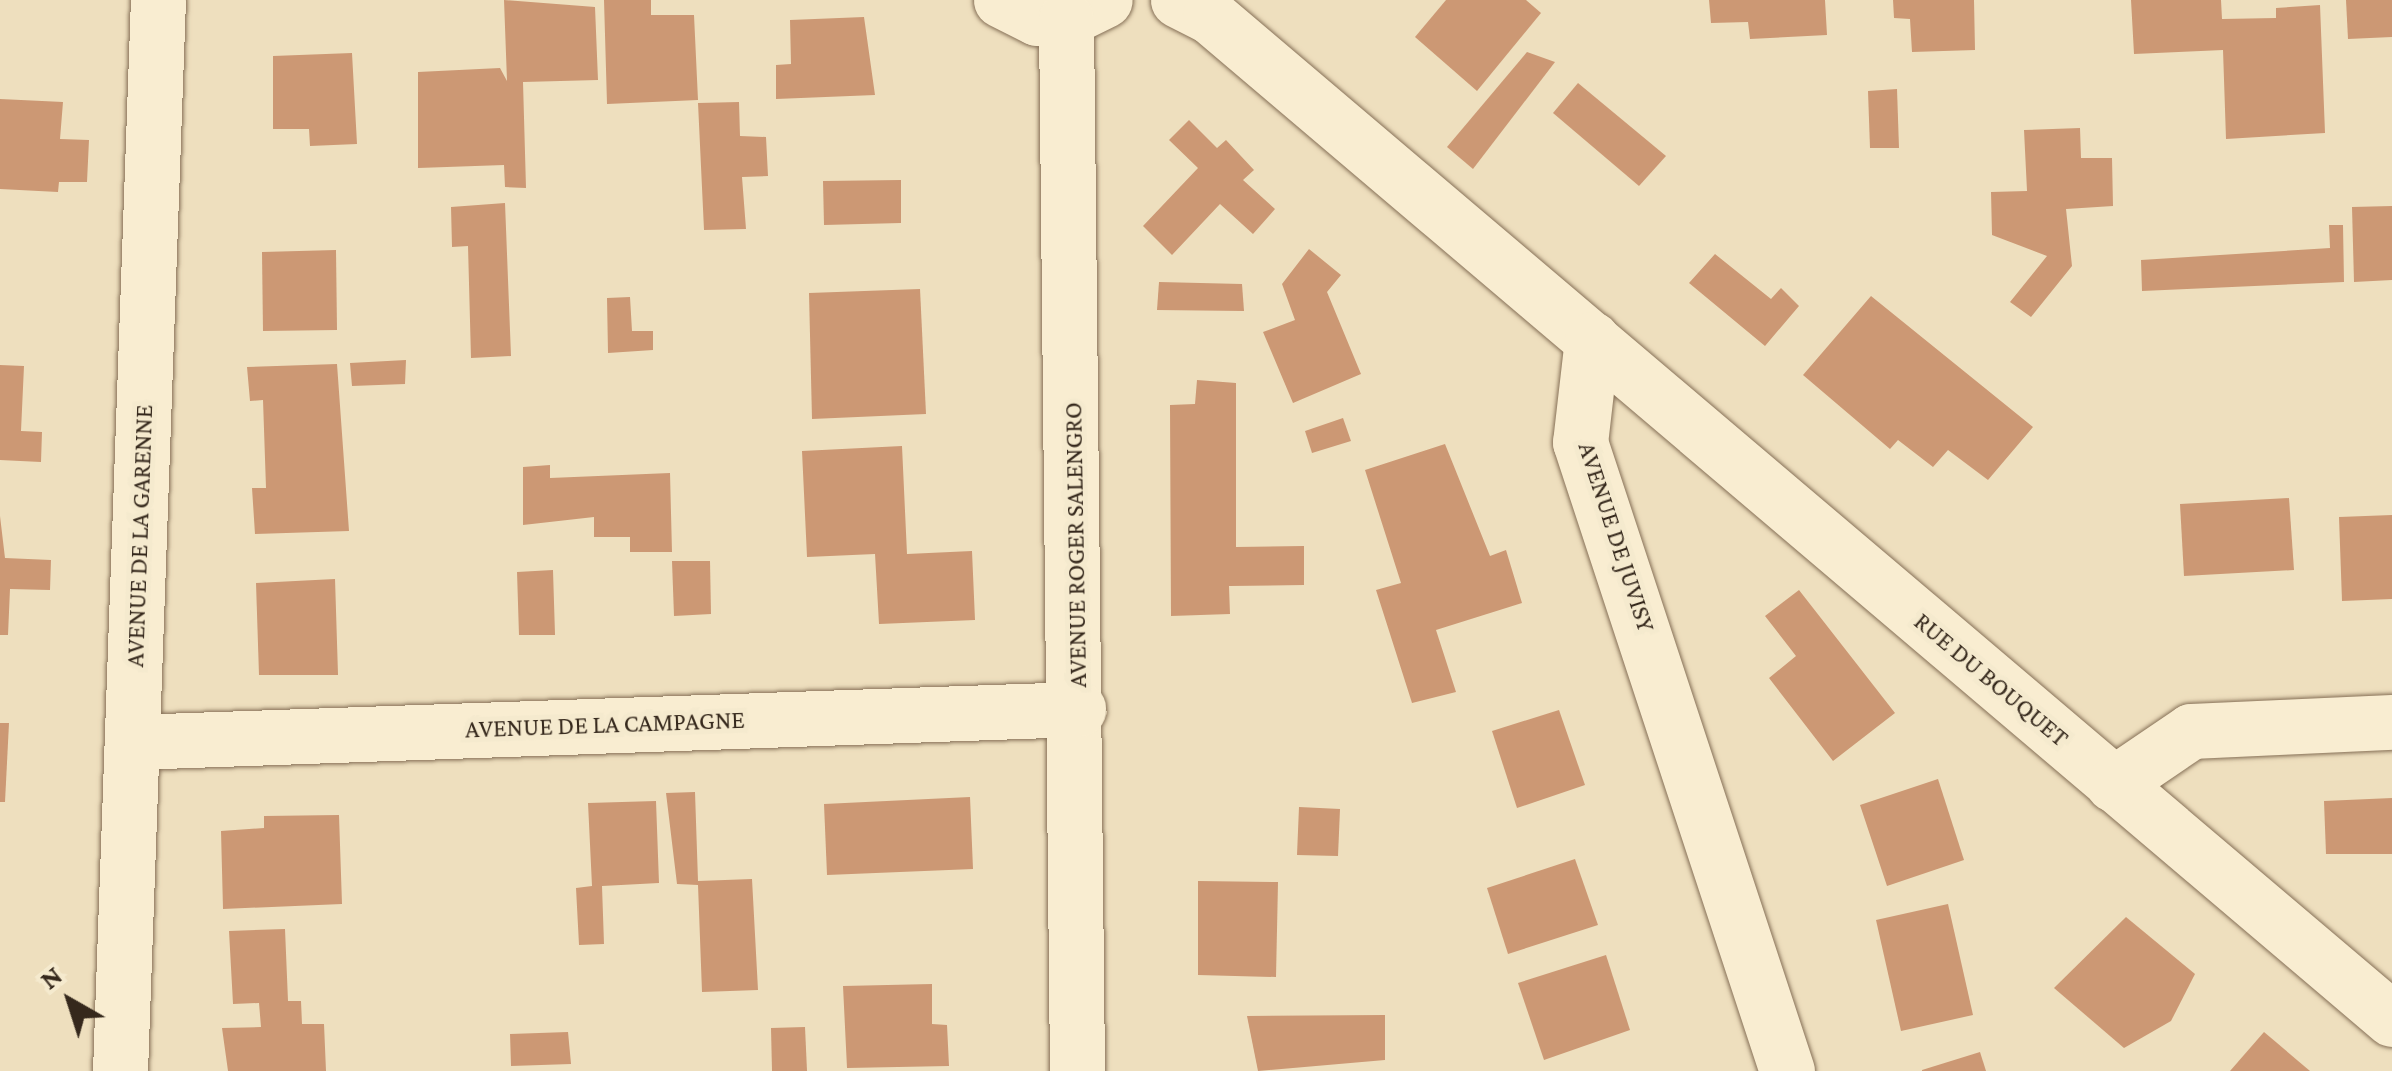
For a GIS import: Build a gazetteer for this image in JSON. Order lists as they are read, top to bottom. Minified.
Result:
{"streets":{"street":["AVENUE DE LA GARENNE","AVENUE DE JUVISY","AVENUE ROGER SALENGRO","RUE DU BOUQUET","AVENUE DE LA CAMPAGNE"]},"crossings":[["AVENUE DE LA GARENNE","AVENUE DE LA CAMPAGNE"],["AVENUE DE JUVISY","RUE DU BOUQUET"],["AVENUE ROGER SALENGRO","AVENUE DE LA CAMPAGNE"]],"north":"top left"}
